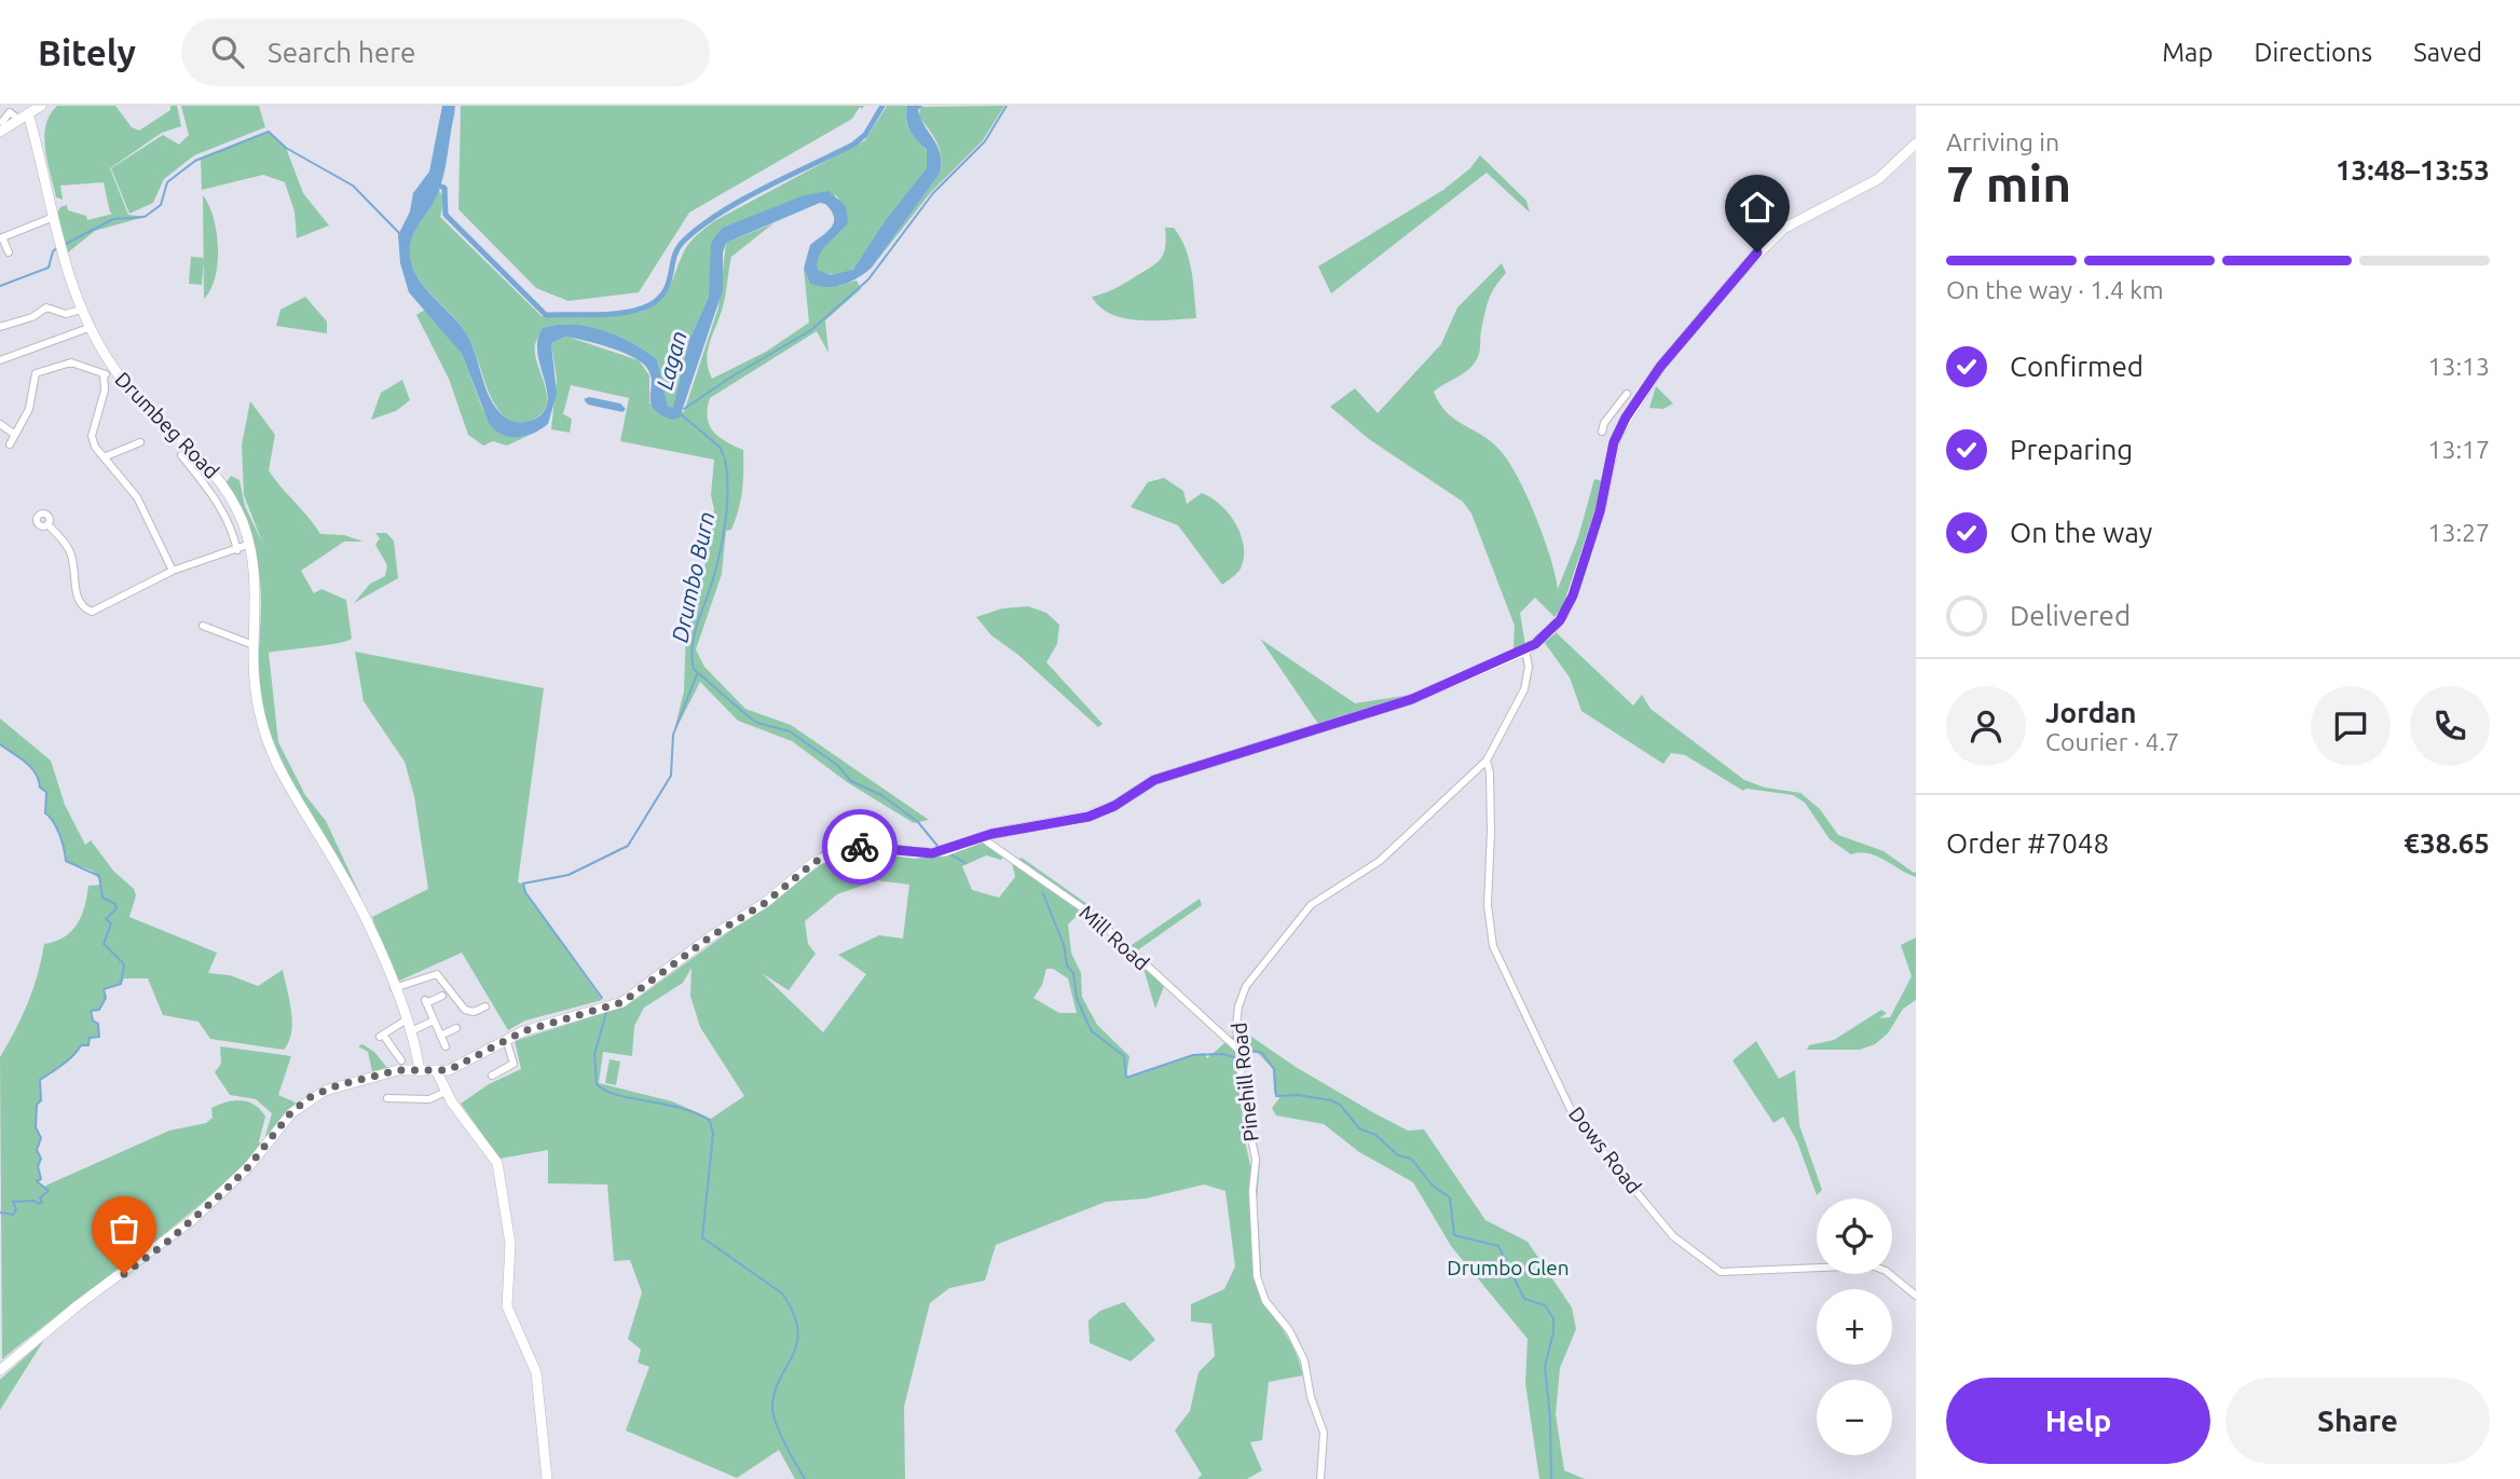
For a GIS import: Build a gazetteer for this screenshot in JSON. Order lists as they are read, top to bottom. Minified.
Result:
{"streets":{"main road":["Drumbeg Road"],"street":["Mill Road","Pinehill Road","Dows Road"]},"crossings":[["Mill Road","Pinehill Road"],["Pinehill Road","Dows Road"]],"water":["Lagan","Drumbo Burn"],"parks":["Drumbo Glen"],"page":{"header":"Bitely","search":"Search here","nav":["Map","Directions","Saved"],"heading":["7 min","Arriving in","13:48–13:53"],"panel":["Jordan","Courier · 4.7","Order #7048","€38.65"],"bar":"On the way · 1.4 km","list":[["Confirmed","13:13"],["Preparing","13:17"],["On the way","13:27"],"Delivered"],"map_buttons":["+","−"],"buttons":["Help","Share"]}}
